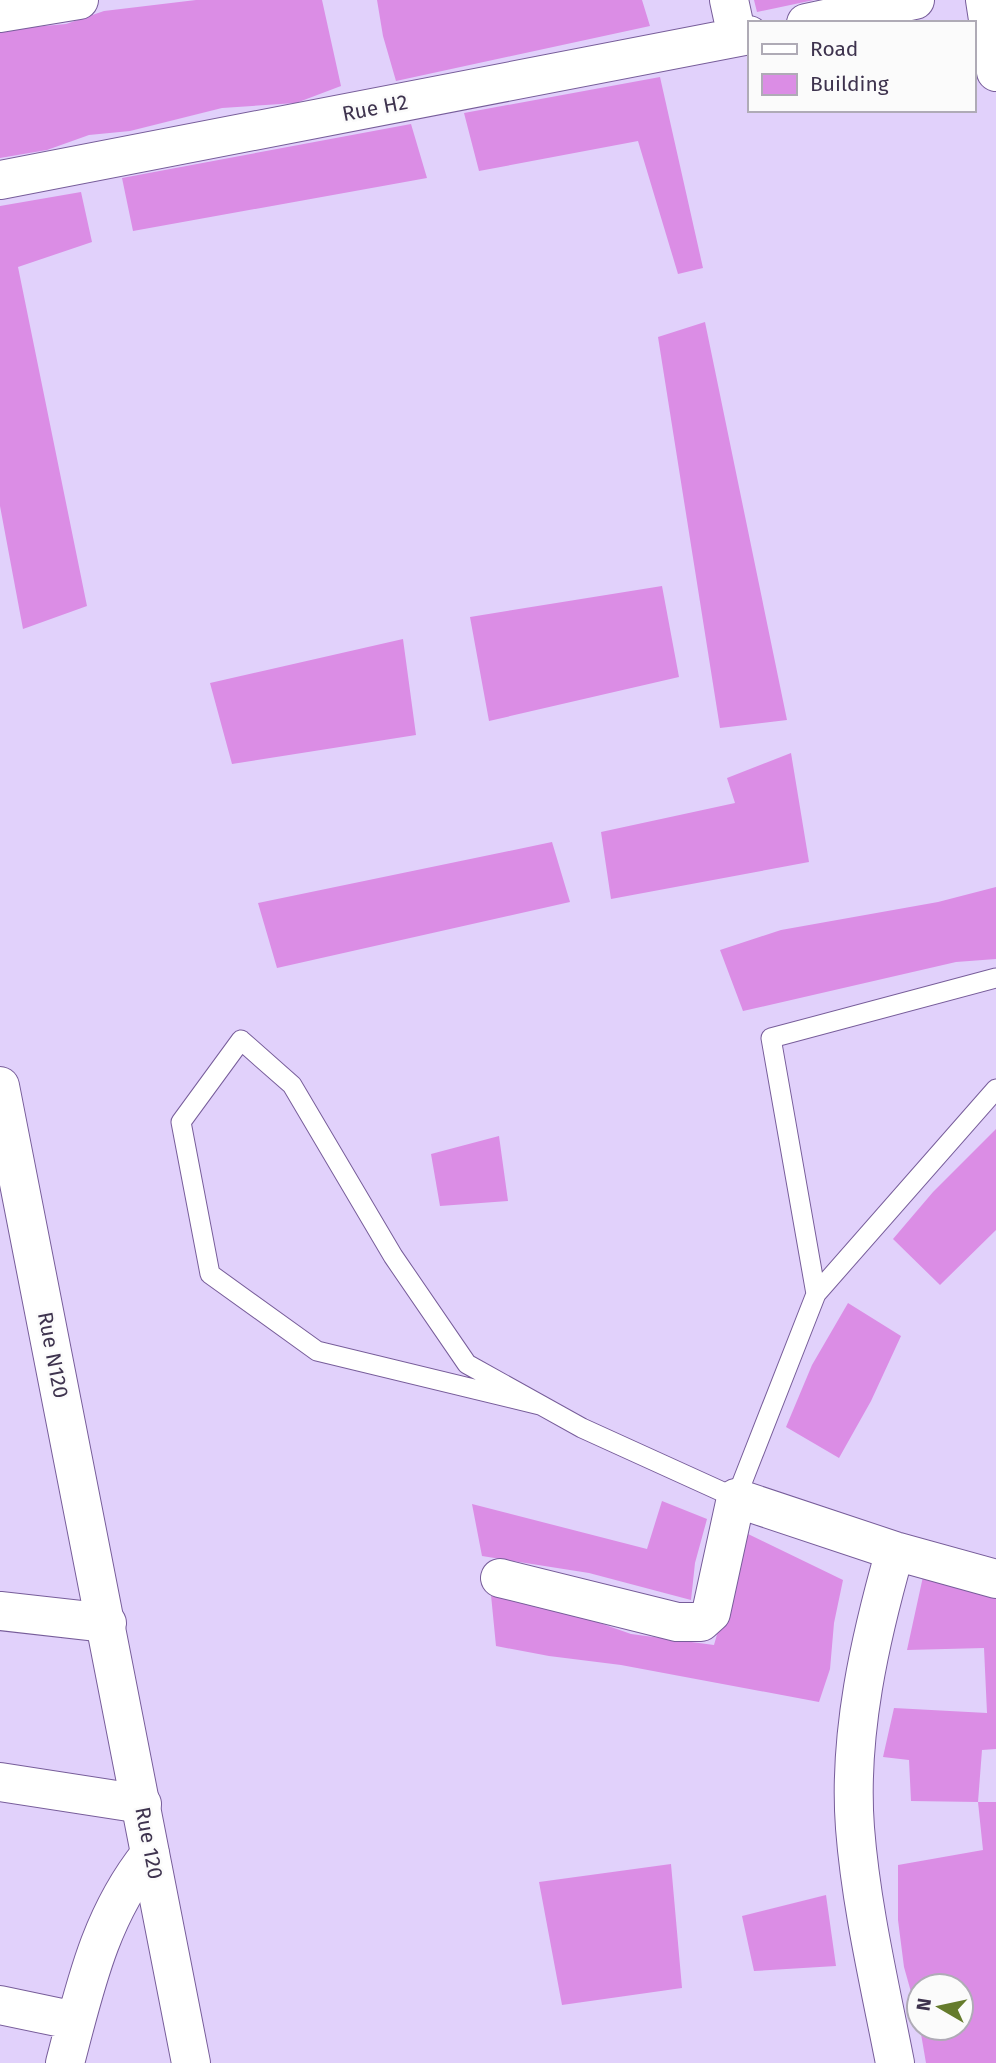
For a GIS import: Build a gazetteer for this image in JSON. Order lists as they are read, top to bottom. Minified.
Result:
{"streets":{"street":["Rue H2","Rue N120","Rue 120"]},"crossings":[["Rue N120","Rue 120"]],"legend":["Road","Building"],"north":"left"}
